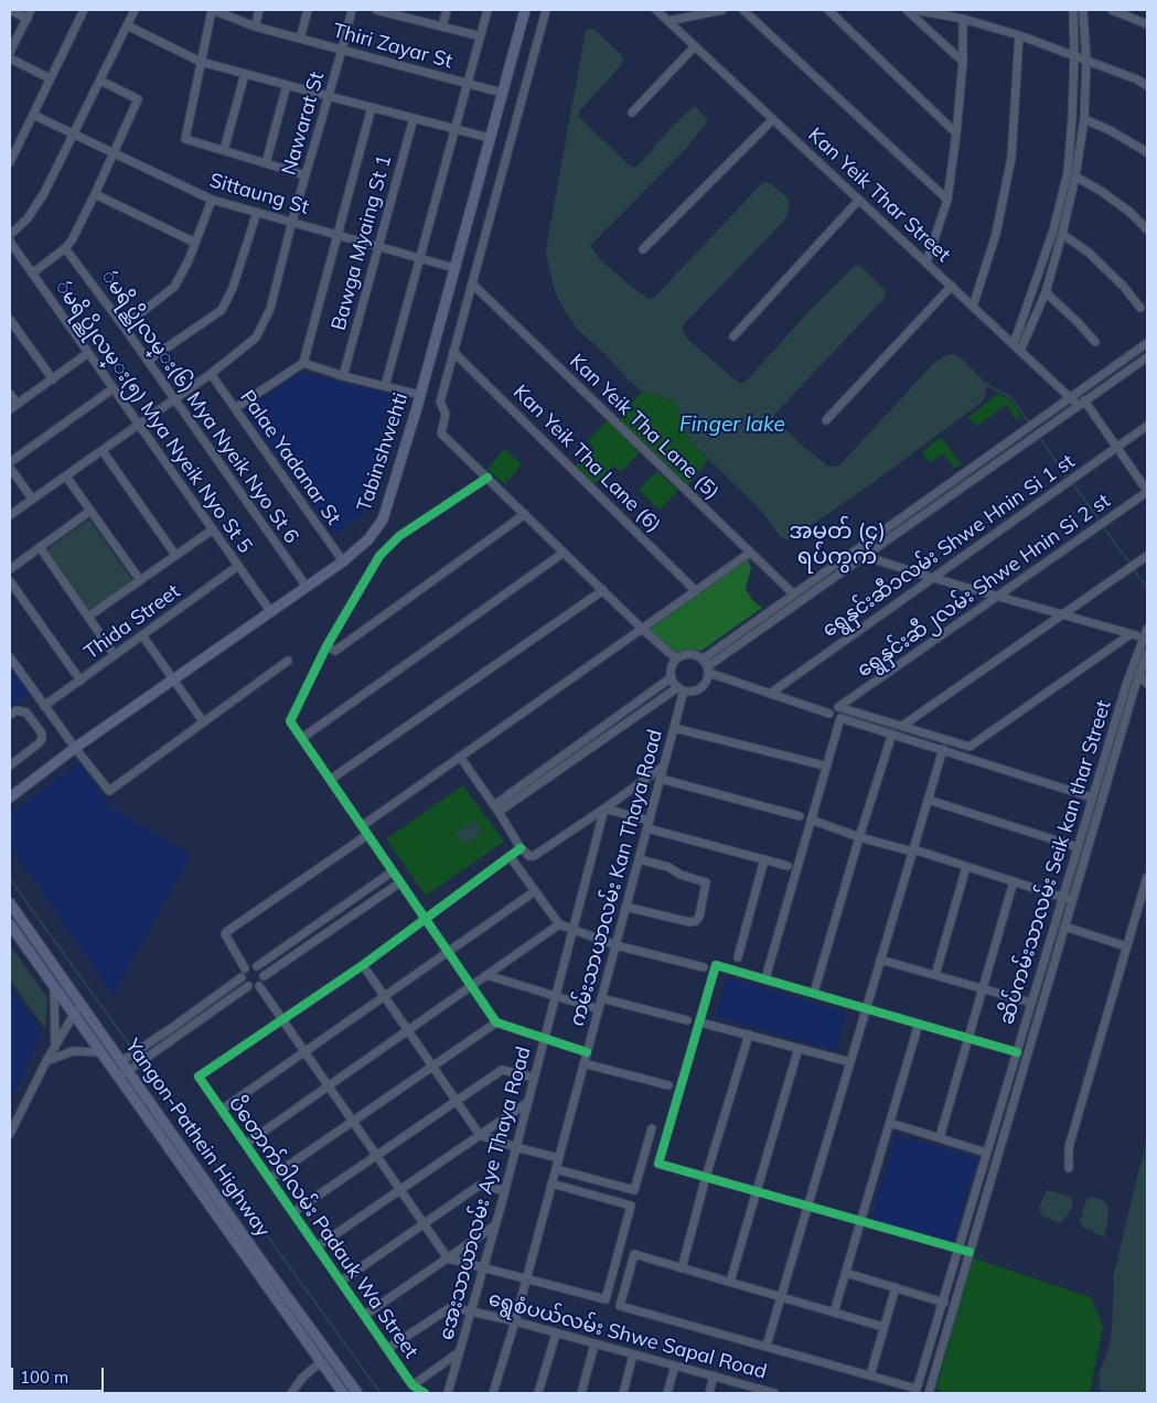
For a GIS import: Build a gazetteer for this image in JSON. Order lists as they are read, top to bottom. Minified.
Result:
{"streets":{"main road":["Tabinshwehti","Yangon-Pathein Highway"],"street":["Thiri Zayar St","Nawarat St","Sittaung St","Kan Yeik Thar Street","Bawga Myaing St 1","ဴမရိပ္ညိုလမ္း(၆) Mya Nyeik Nyo St 6","ဴမရိပ္ညိုလမ္း(၅) Mya Nyeik Nyo St 5","Kan Yeik Tha Lane (5)","Palae Yadanar St","Kan Yeik Tha Lane (6)","ရွေနှင်းဆီ၁လမ်း Shwe Hnin Si 1 st","ရွေနှင်းဆီ၂လမ်း Shwe Hnin Si 2 st","Thida Street","ဆိပ်ကမ်းသာလမ်း Seik kan thar Street","ကမ်းသာယာလမ်း Kan Thaya Road","အေးသာယာလမ်း Aye Thaya Road","ပိတောက်ဝါလမ်း Padauk Wa Street","ရွေစံပယ်လမ်း Shwe Sapal Road"]},"crossings":[["Thiri Zayar St","Nawarat St"],["Thiri Zayar St","Tabinshwehti"],["Nawarat St","Sittaung St"],["Nawarat St","ဴမရိပ္ညိုလမ္း(၆) Mya Nyeik Nyo St 6"],["Nawarat St","ဴမရိပ္ညိုလမ္း(၅) Mya Nyeik Nyo St 5"],["Nawarat St","Palae Yadanar St"],["Sittaung St","Bawga Myaing St 1"],["Sittaung St","Tabinshwehti"],["Kan Yeik Thar Street","ရွေနှင်းဆီ၁လမ်း Shwe Hnin Si 1 st"],["Kan Yeik Thar Street","ရွေနှင်းဆီ၂လမ်း Shwe Hnin Si 2 st"],["ဴမရိပ္ညိုလမ္း(၆) Mya Nyeik Nyo St 6","Tabinshwehti"],["ဴမရိပ္ညိုလမ္း(၅) Mya Nyeik Nyo St 5","Tabinshwehti"],["ဴမရိပ္ညိုလမ္း(၅) Mya Nyeik Nyo St 5","Thida Street"],["Tabinshwehti","Palae Yadanar St"],["ကမ်းသာယာလမ်း Kan Thaya Road","ရွေစံပယ်လမ်း Shwe Sapal Road"],["အေးသာယာလမ်း Aye Thaya Road","ရွေစံပယ်လမ်း Shwe Sapal Road"],["ပိတောက်ဝါလမ်း Padauk Wa Street","ရွေစံပယ်လမ်း Shwe Sapal Road"]],"districts":["အမှတ် (၄) ရပ်ကွက်"],"water":["Finger lake"],"scale_bar":"100 m"}
